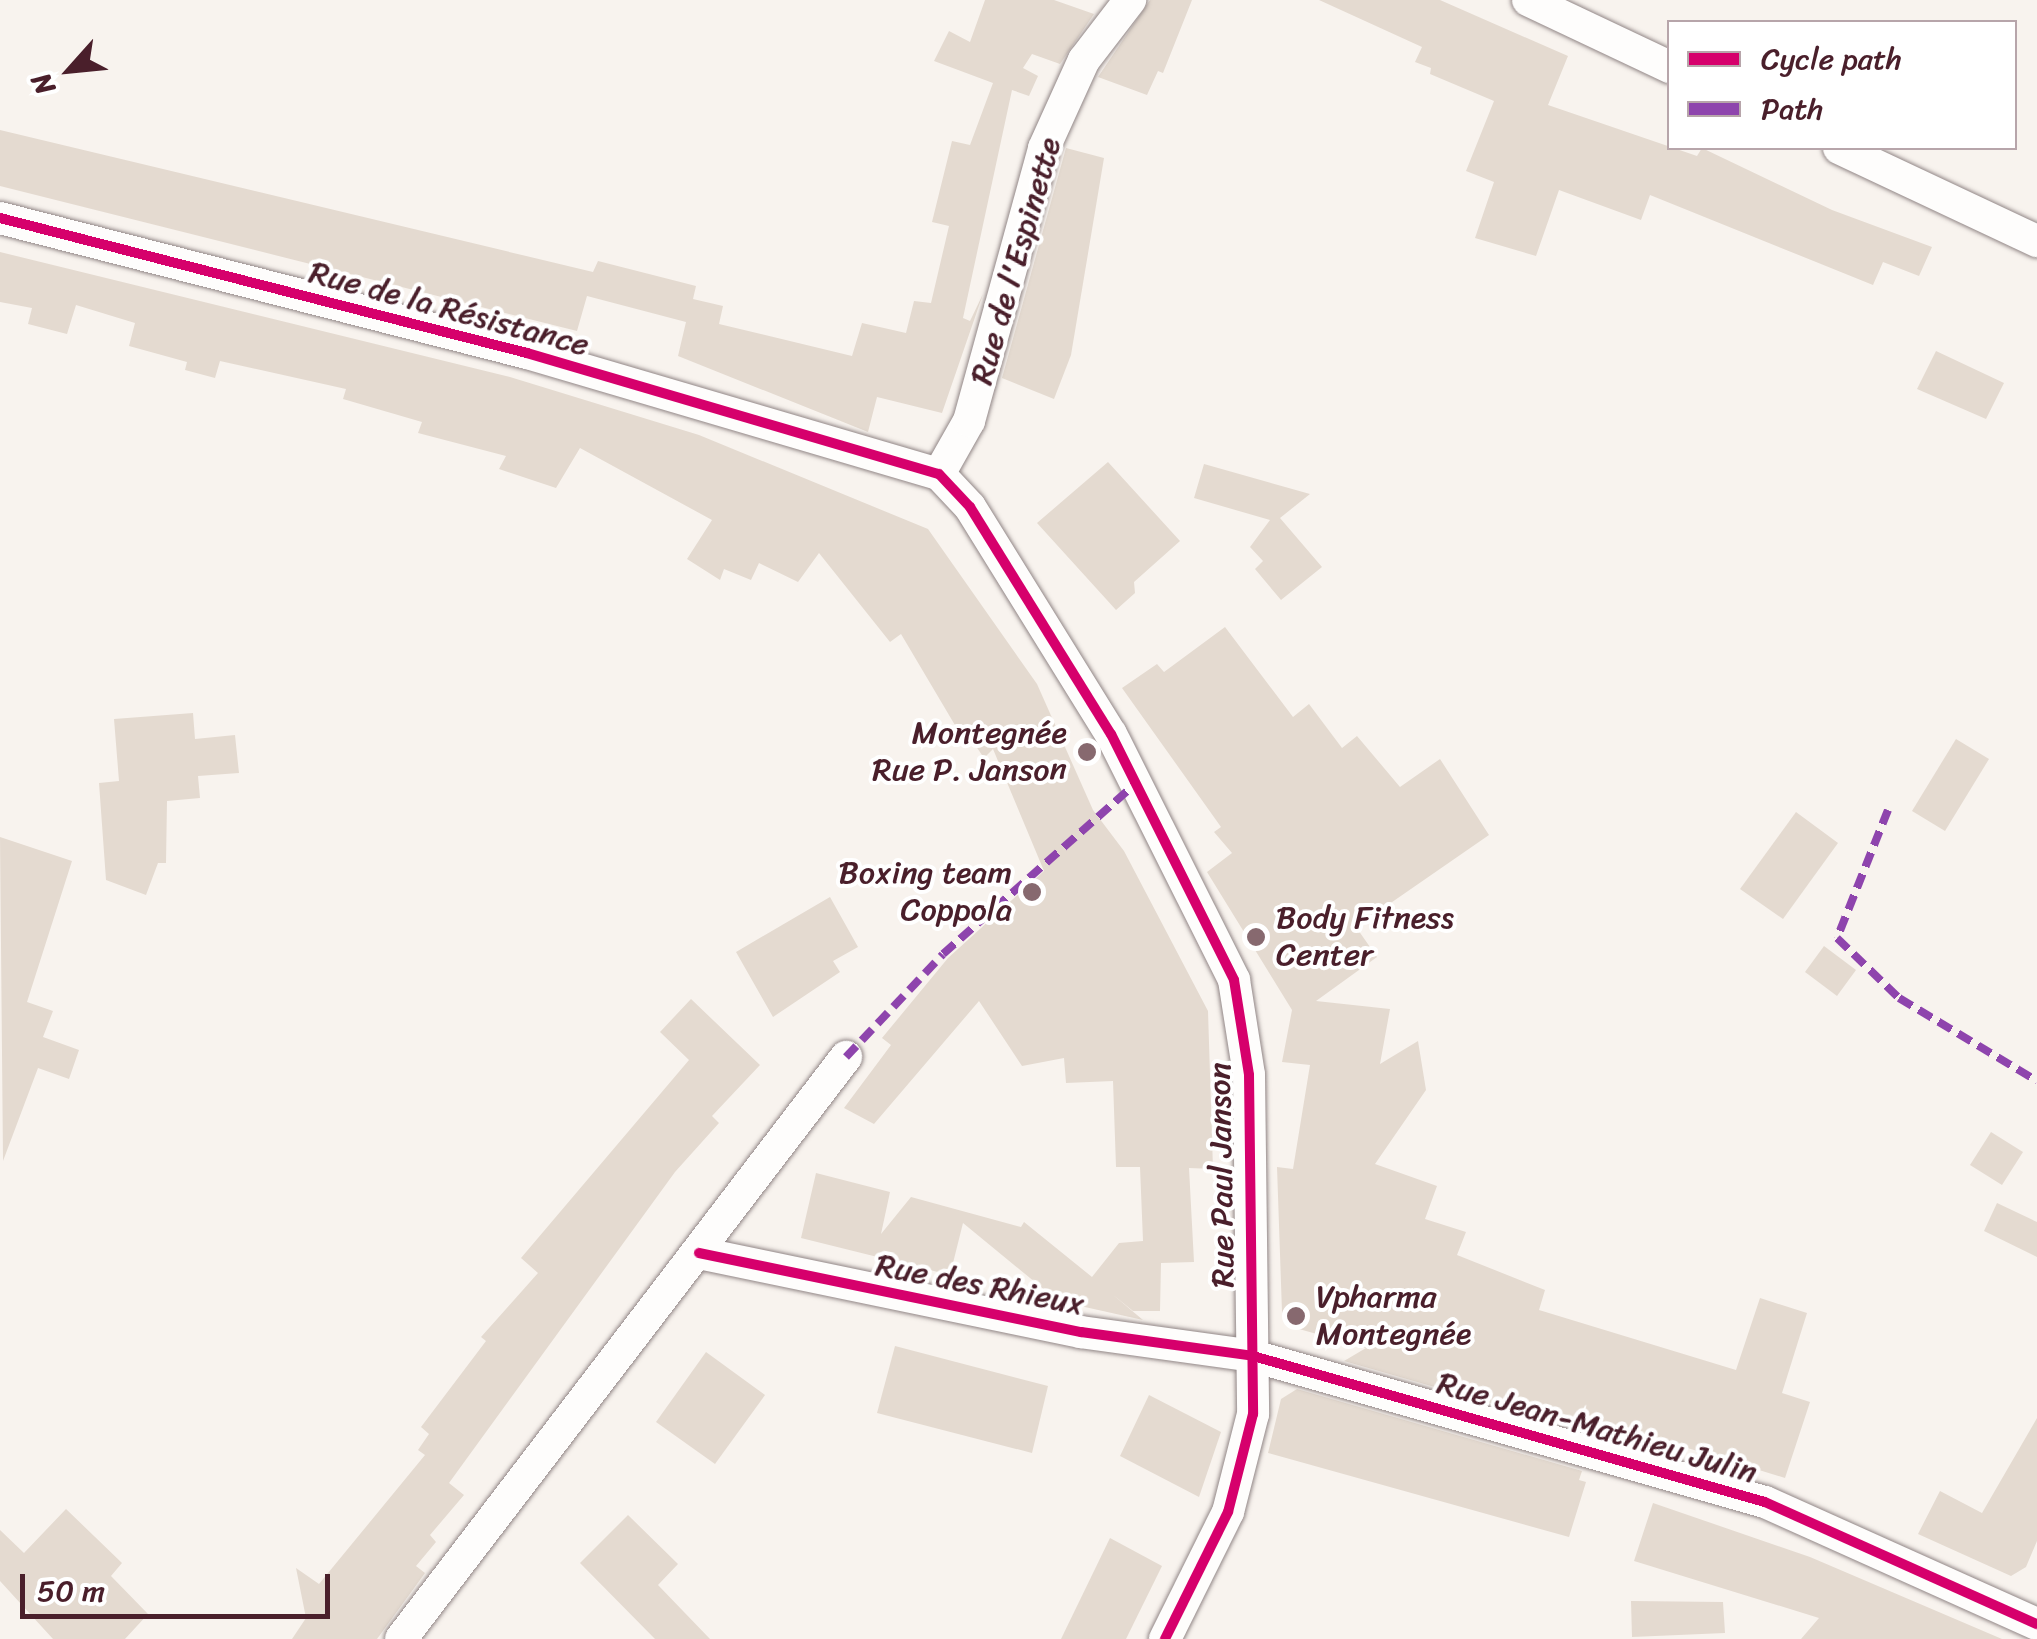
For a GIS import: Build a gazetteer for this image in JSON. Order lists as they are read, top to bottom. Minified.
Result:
{"streets":{"street":["Rue de l'Espinette","Rue de la Résistance","Rue Paul Janson","Rue des Rhieux","Rue Jean-Mathieu Julin"]},"crossings":[["Rue de l'Espinette","Rue de la Résistance"],["Rue de l'Espinette","Rue Paul Janson"],["Rue de la Résistance","Rue Paul Janson"],["Rue Paul Janson","Rue des Rhieux"],["Rue Paul Janson","Rue Jean-Mathieu Julin"],["Rue des Rhieux","Rue Jean-Mathieu Julin"]],"places":["Montegnée Rue P. Janson","Boxing team Coppola","Body Fitness Center","Vpharma Montegnée"],"legend":["Cycle path","Path"],"scale_bar":"50 m","north":"bottom left"}
